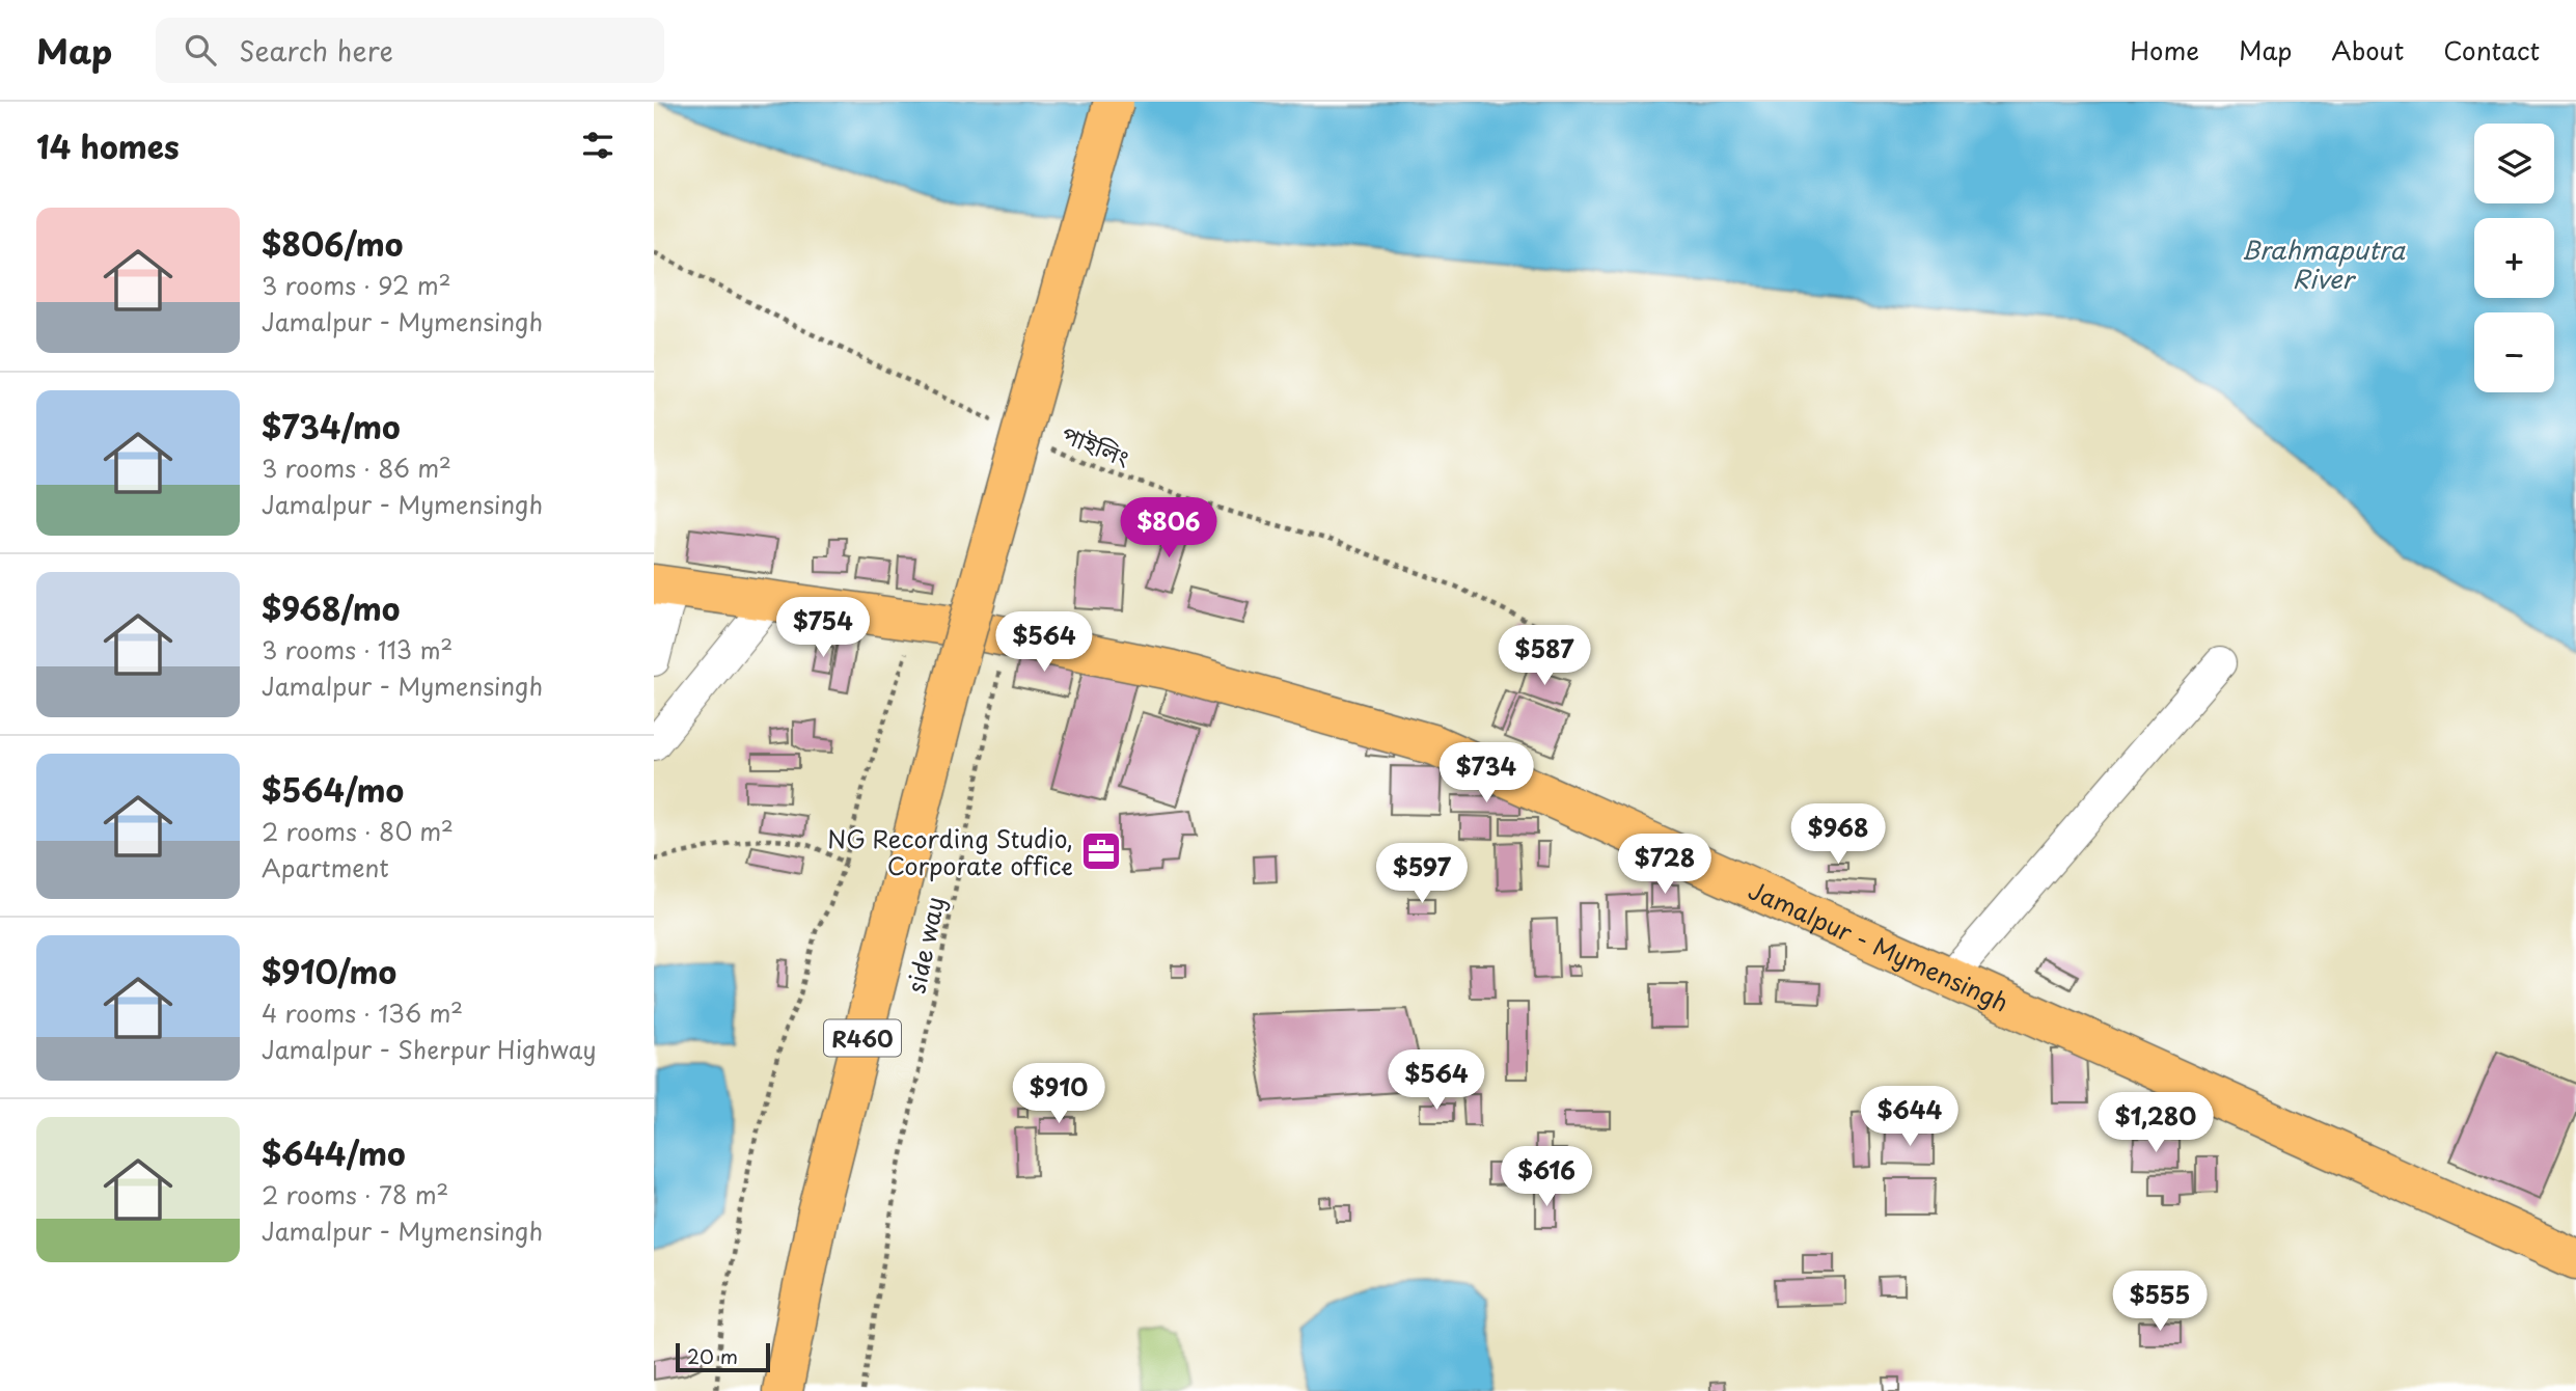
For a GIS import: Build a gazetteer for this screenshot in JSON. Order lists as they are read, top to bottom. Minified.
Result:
{"streets":{"main road":["Jamalpur - Mymensingh","R460"],"path":["পাইলিং","side way"]},"crossings":[["side way","Jamalpur - Mymensingh"]],"water":["Brahmaputra River"],"places":{"office":["NG Recording Studio, Corporate office"]},"scale_bar":"20 m","page":{"header":"Map","search":"Search here","nav":["Home","Map","About","Contact"],"heading":"14 homes","map_buttons":["+","−"],"list":[{"name":"$806/mo","note":"3 rooms · 92 m² · Jamalpur - Mymensingh"},{"name":"$734/mo","note":"3 rooms · 86 m² · Jamalpur - Mymensingh"},{"name":"$968/mo","note":"3 rooms · 113 m² · Jamalpur - Mymensingh"},{"name":"$564/mo","note":"2 rooms · 80 m² · Apartment"},{"name":"$910/mo","note":"4 rooms · 136 m² · Jamalpur - Sherpur Highway"},{"name":"$644/mo","note":"2 rooms · 78 m² · Jamalpur - Mymensingh"}],"price":["$806","$754","$564","$587","$734","$968","$728","$597","$564","$910","$644","$1,280","$616","$555"],"scale":"20 m"}}
